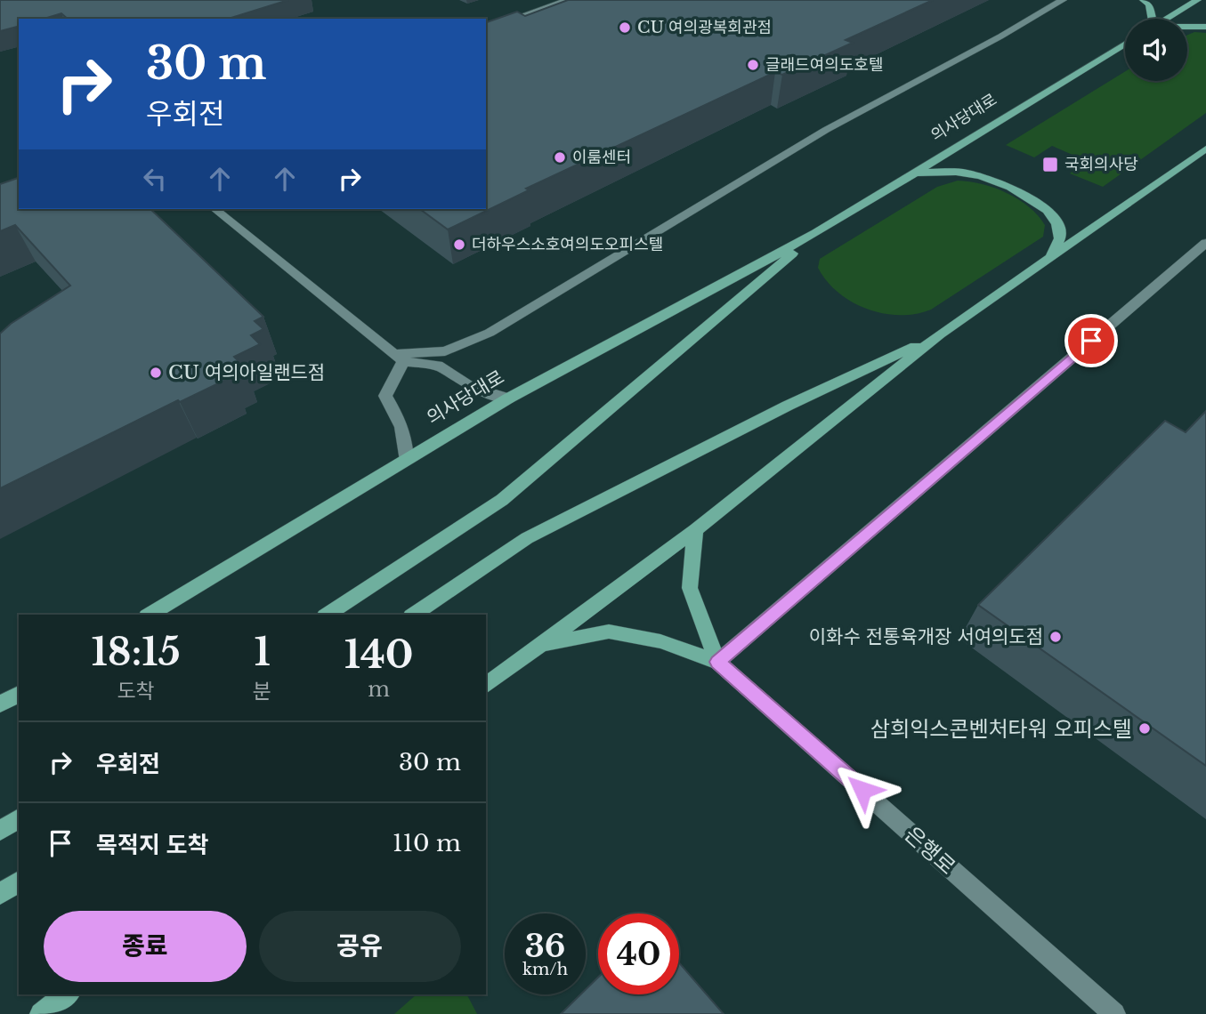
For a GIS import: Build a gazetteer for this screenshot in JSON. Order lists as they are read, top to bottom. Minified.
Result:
{"streets":{"main road":["의사당대로"],"street":["은행로"]},"places":{"other":["CU 여의광복회관점","글래드여의도호텔","이룸센터","더하우스소호여의도오피스텔","CU 여의아일랜드점","이화수 전통육개장 서여의도점","삼희익스콘벤처타워 오피스텔"],"transit":["국회의사당"]},"page":{"turn":["30 m","우회전"],"eta":["18:15","도착","1","분","140","m"],"list":[{"name":"우회전","value":"30 m"},{"name":"목적지 도착","value":"110 m"}],"buttons":["종료","공유"],"speed":"36 km/h","limit":"40"}}
